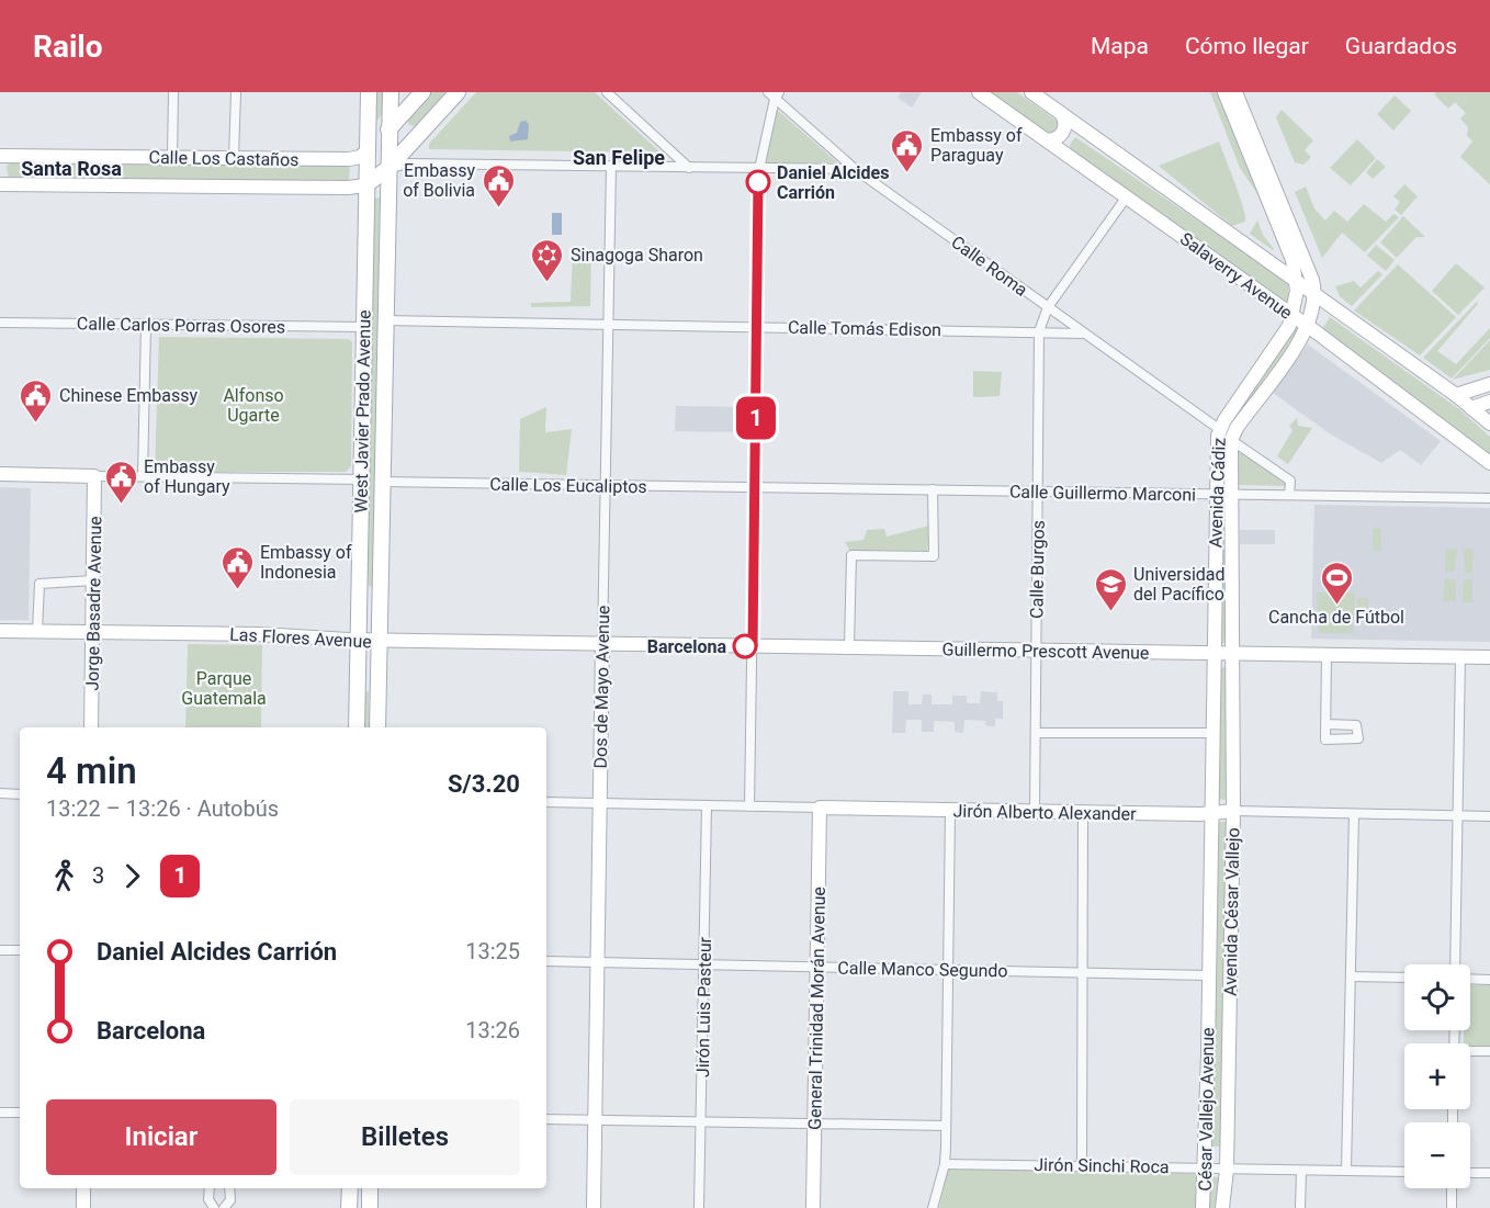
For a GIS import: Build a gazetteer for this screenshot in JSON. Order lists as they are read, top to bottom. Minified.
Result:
{"streets":{"main road":["Calle Los Castaños","Salaverry Avenue","West Javier Prado Avenue","Avenida Cádiz","Jorge Basadre Avenue","Las Flores Avenue","Guillermo Prescott Avenue","Dos de Mayo Avenue","Jirón Alberto Alexander","Avenida César Vallejo","General Trinidad Morán Avenue","César Vallejo Avenue"],"street":["Calle Roma","Calle Carlos Porras Osores","Calle Tomás Edison","Calle Los Eucaliptos","Calle Guillermo Marconi","Calle Burgos","Calle Manco Segundo","Jirón Luis Pasteur","Jirón Sinchi Roca"]},"crossings":[["Calle Los Castaños","West Javier Prado Avenue"],["Calle Roma","Calle Tomás Edison"],["Calle Roma","Avenida Cádiz"],["Calle Roma","Calle Burgos"],["Salaverry Avenue","Avenida Cádiz"],["Salaverry Avenue","Calle Burgos"],["Calle Carlos Porras Osores","West Javier Prado Avenue"],["Calle Tomás Edison","Calle Burgos"],["Calle Tomás Edison","Dos de Mayo Avenue"],["West Javier Prado Avenue","Calle Los Eucaliptos"],["West Javier Prado Avenue","Las Flores Avenue"],["Calle Los Eucaliptos","Calle Guillermo Marconi"],["Calle Los Eucaliptos","Dos de Mayo Avenue"],["Calle Guillermo Marconi","Avenida Cádiz"],["Calle Guillermo Marconi","Calle Burgos"],["Avenida Cádiz","Guillermo Prescott Avenue"],["Avenida Cádiz","Avenida César Vallejo"],["Calle Burgos","Guillermo Prescott Avenue"],["Calle Burgos","Jirón Alberto Alexander"],["Jorge Basadre Avenue","Las Flores Avenue"],["Las Flores Avenue","Guillermo Prescott Avenue"],["Las Flores Avenue","Dos de Mayo Avenue"],["Guillermo Prescott Avenue","Dos de Mayo Avenue"],["Guillermo Prescott Avenue","Avenida César Vallejo"],["Dos de Mayo Avenue","Jirón Alberto Alexander"],["Dos de Mayo Avenue","Calle Manco Segundo"],["Jirón Alberto Alexander","Avenida César Vallejo"],["Jirón Alberto Alexander","Jirón Luis Pasteur"],["Jirón Alberto Alexander","General Trinidad Morán Avenue"],["Jirón Alberto Alexander","César Vallejo Avenue"],["Avenida César Vallejo","César Vallejo Avenue"],["Avenida César Vallejo","Jirón Sinchi Roca"],["Calle Manco Segundo","Jirón Luis Pasteur"],["Calle Manco Segundo","General Trinidad Morán Avenue"],["Calle Manco Segundo","César Vallejo Avenue"],["César Vallejo Avenue","Jirón Sinchi Roca"]],"districts":["San Felipe","Santa Rosa"],"parks":["Alfonso Ugarte","Parque Guatemala"],"places":{"public building":["Embassy of Paraguay","Embassy of Bolivia","Chinese Embassy","Embassy of Hungary","Embassy of Indonesia"],"other":["Daniel Alcides Carrión","Barcelona"],"synagogue":["Sinagoga Sharon"],"sports":["Cancha de Fútbol"],"school or university":["Universidad del Pacífico"]},"lines":["bus line 1"],"page":{"header":"Railo","nav":["Mapa","Cómo llegar","Guardados"],"on_map":"1","heading":["4 min","13:22 – 13:26 · Autobús","S/3.20"],"legs":["3","1"],"list":[{"name":"Daniel Alcides Carrión","value":"13:25"},{"name":"Barcelona","value":"13:26"}],"map_buttons":["+","−"],"buttons":["Iniciar","Billetes"]}}
